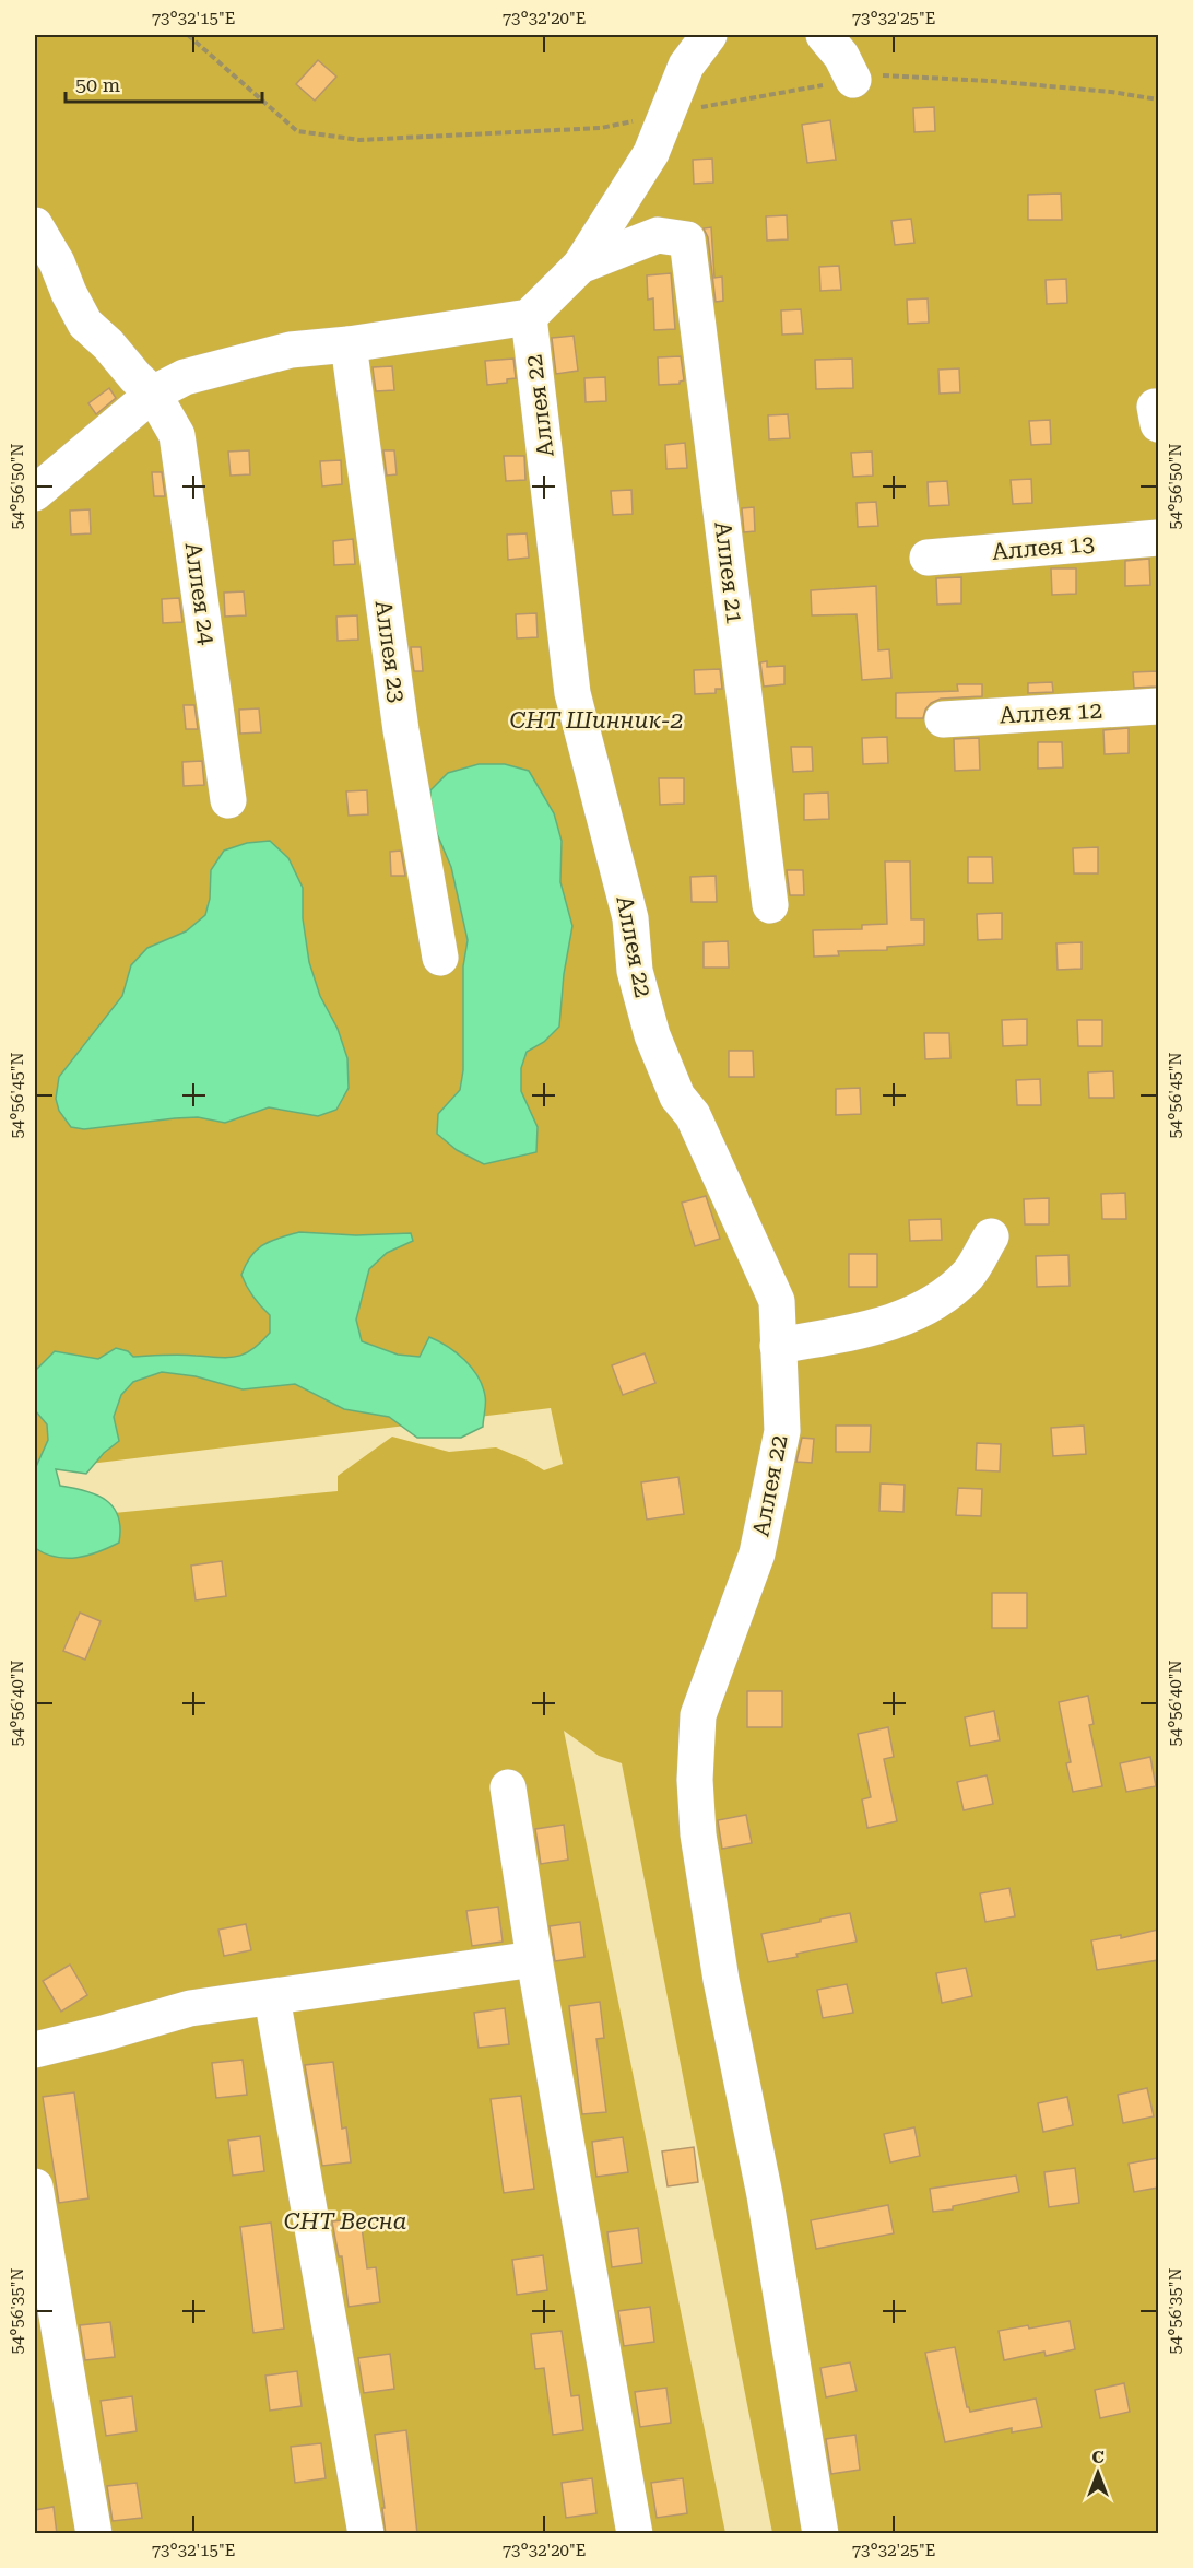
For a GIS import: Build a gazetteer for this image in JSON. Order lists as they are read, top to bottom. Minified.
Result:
{"streets":{"street":["Аллея 22","Аллея 13","Аллея 21","Аллея 24","Аллея 23","Аллея 12"]},"parks":["СНТ Шинник-2","СНТ Весна"],"scale_bar":"50 m","north":"top","coordinates":["73°32'15\"E","73°32'20\"E","73°32'25\"E","54°56'50\"N","54°56'45\"N","54°56'40\"N","54°56'35\"N"]}
